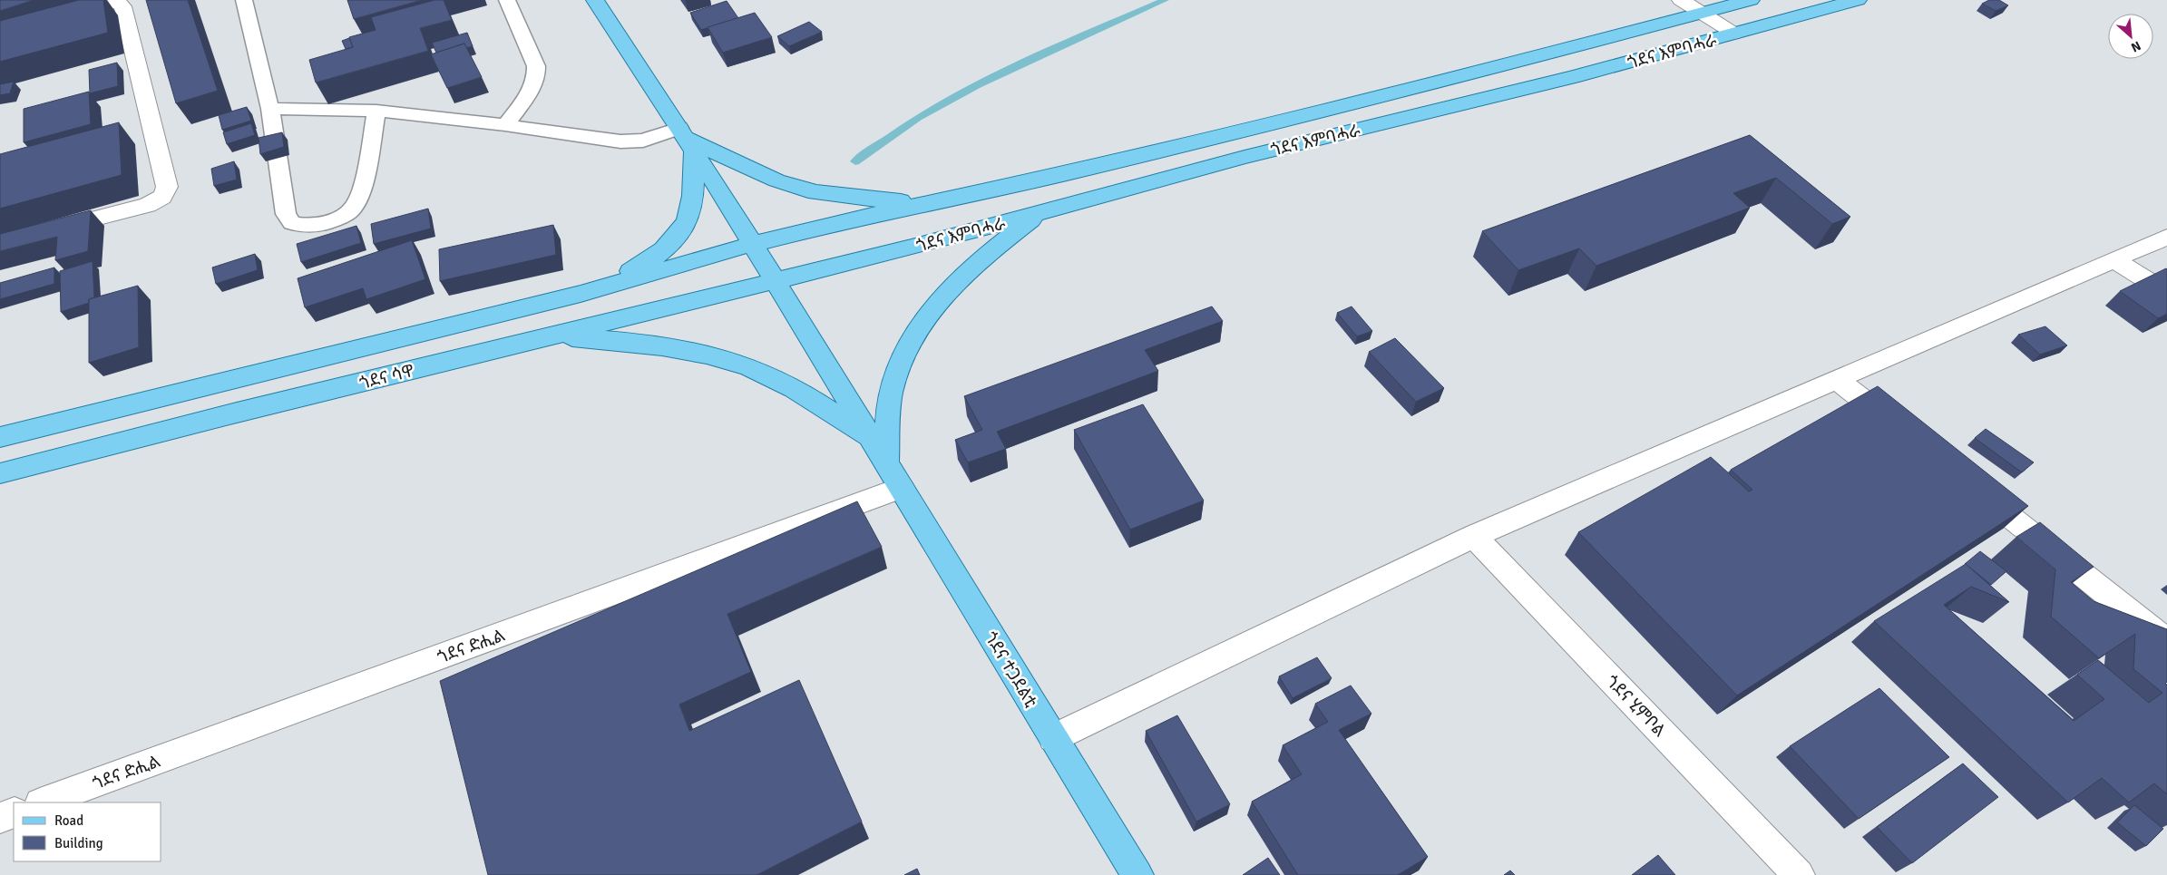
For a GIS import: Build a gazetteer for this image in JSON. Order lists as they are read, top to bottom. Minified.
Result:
{"streets":{"main road":["ጎደና እምባሓራ","ጎደና ሳዋ","ጎደና ተጋደልቲ"],"street":["ጎደና ድሒል","ጎደና ሂምቦል"]},"crossings":[["ጎደና እምባሓራ","ጎደና ሳዋ"],["ጎደና እምባሓራ","ጎደና ተጋደልቲ"],["ጎደና ሳዋ","ጎደና ተጋደልቲ"],["ጎደና ድሒል","ጎደና ተጋደልቲ"]],"legend":["Road","Building"],"north":"bottom right"}
